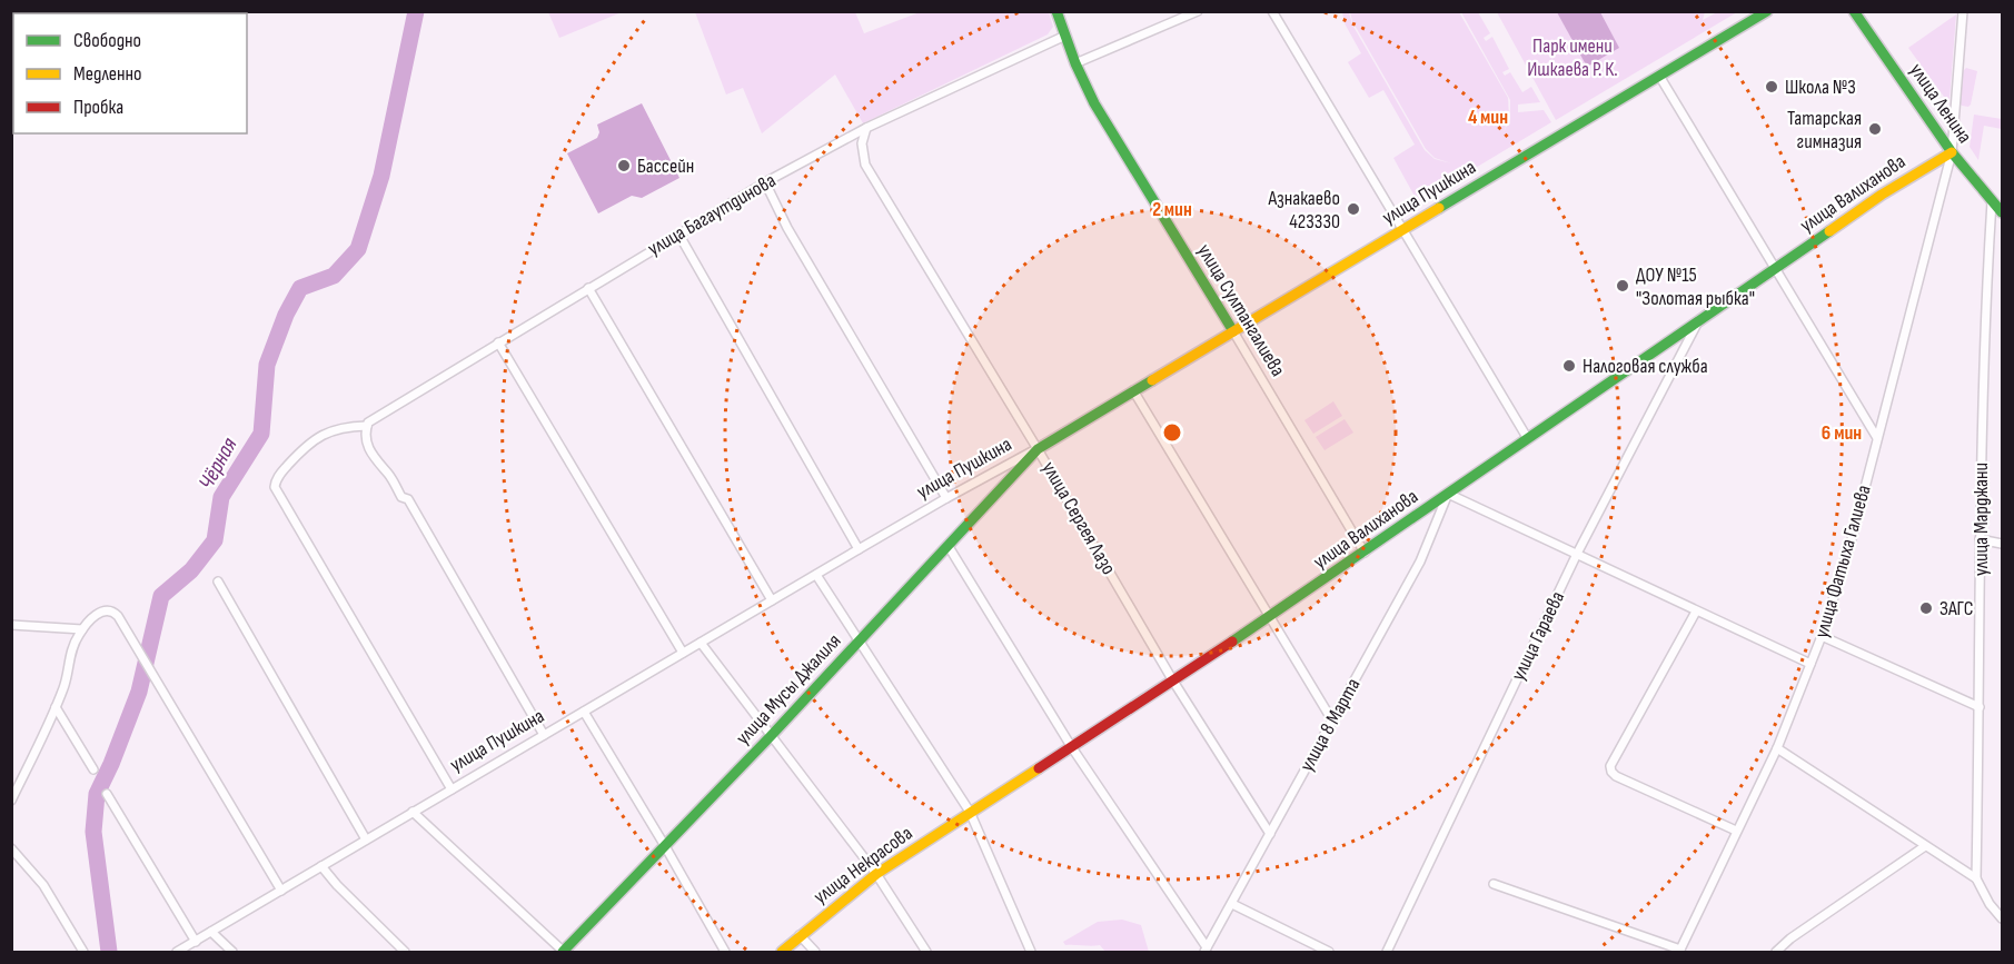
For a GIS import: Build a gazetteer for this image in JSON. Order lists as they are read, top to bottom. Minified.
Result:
{"streets":{"main road":["улица Ленина","улица Пушкина","улица Валиханова","улица Султангалиева","улица Мусы Джалиля","улица Некрасова"],"street":["улица Багаутдинова","улица Сергея Лазо","улица Марджани","улица Фатыха Галиева","улица Гараева","улица 8 Марта"]},"crossings":[["улица Ленина","улица Валиханова"],["улица Ленина","улица Марджани"],["улица Ленина","улица Фатыха Галиева"],["улица Пушкина","улица Султангалиева"],["улица Пушкина","улица Сергея Лазо"],["улица Пушкина","улица Мусы Джалиля"],["улица Валиханова","улица Султангалиева"],["улица Валиханова","улица Сергея Лазо"],["улица Валиханова","улица Фатыха Галиева"],["улица Валиханова","улица Гараева"],["улица Валиханова","улица 8 Марта"],["улица Валиханова","улица Некрасова"],["улица Багаутдинова","улица Султангалиева"],["улица Багаутдинова","улица Сергея Лазо"],["улица Сергея Лазо","улица Мусы Джалиля"],["улица Сергея Лазо","улица 8 Марта"]],"water":["Чёрная"],"parks":["Парк имени Ишкаева Р. К."],"places":["Школа №3","Татарская гимназия","Бассейн","Азнакаево 423330","ДОУ №15 \"Золотая рыбка\"","Налоговая служба","ЗАГС"],"legend":["Свободно","Медленно","Пробка"],"rings":["4 мин","2 мин","6 мин"]}
